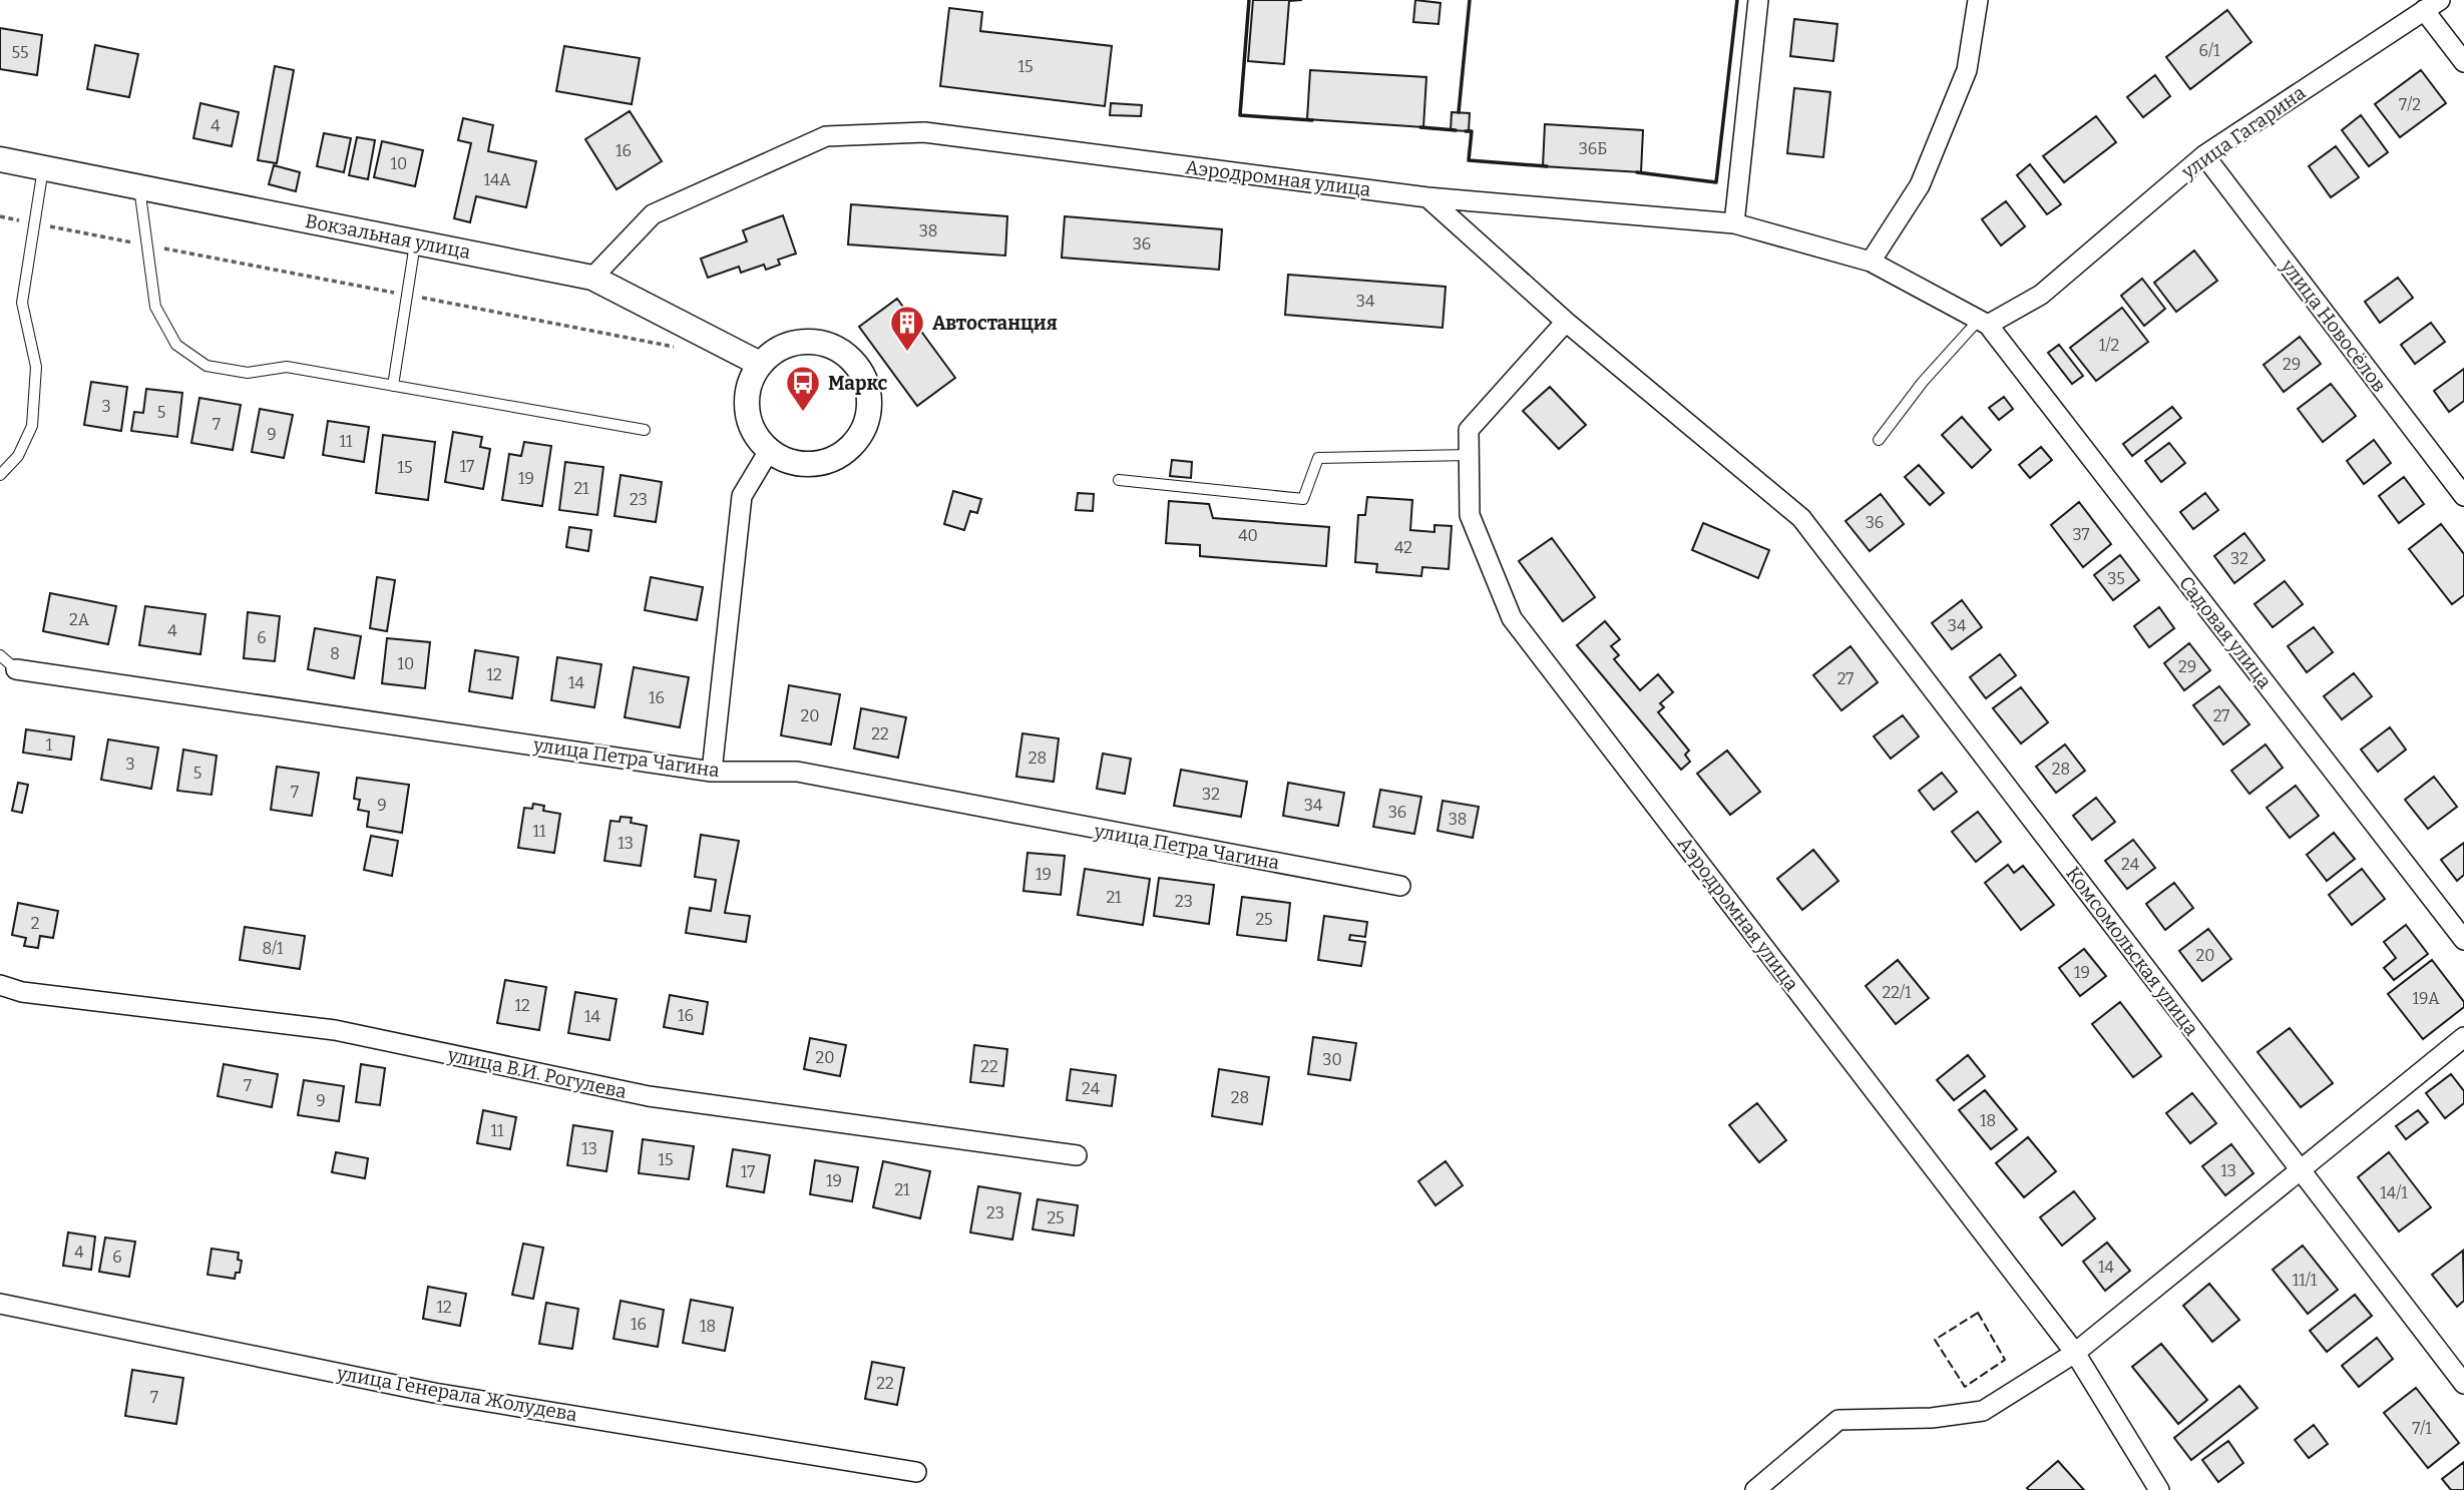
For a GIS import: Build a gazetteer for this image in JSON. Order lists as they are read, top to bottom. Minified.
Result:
{"streets":{"street":["улица Гагарина","Аэродромная улица","Вокзальная улица","улица Новосёлов","Садовая улица","улица Петра Чагина","Комсомольская улица","улица В.И. Рогулева","улица Генерала Жолудева"]},"crossings":[["улица Гагарина","Аэродромная улица"],["улица Гагарина","улица Новосёлов"],["улица Гагарина","Садовая улица"],["Аэродромная улица","Вокзальная улица"],["Аэродромная улица","Садовая улица"],["Аэродромная улица","Комсомольская улица"]],"places":{"building":["Автостанция"],"bus stop":["Маркс"]},"house_numbers":["6/1","55","15","7/2","4","36Б","16","10","14А","38","36","34","1/2","29","3","5","7","9","11","17","15","19","21","23","36","37","40","42","32","35","2А","34","4","6","8","10","29","12","27","14","16","20","27","22","1","28","3","28","5","7","32","9","34","36","38","11","13","24","19","21","23","25","2","8/1","20","19","22/1","19А","12","16","14","20","30","22","7","24","28","9","18","11","13","15","13","17","19","21","14/1","23","25","4","6","14","11/1","12","16","18","22","7","7/1"]}
